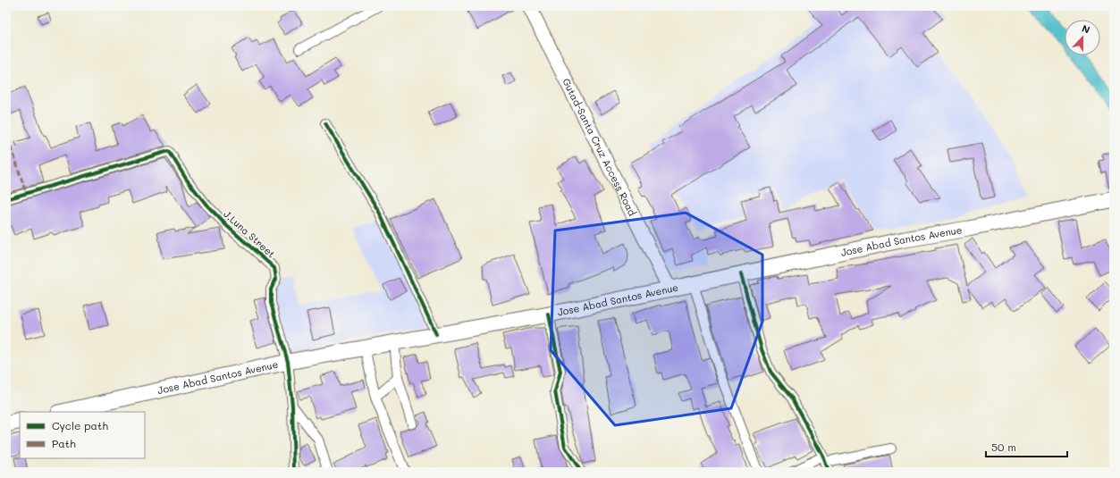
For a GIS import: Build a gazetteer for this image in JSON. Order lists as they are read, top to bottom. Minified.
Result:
{"streets":{"main road":["Gutad-Santa Cruz Access Road","Jose Abad Santos Avenue"],"street":["J.Luna Street"]},"crossings":[["Gutad-Santa Cruz Access Road","Jose Abad Santos Avenue"],["J.Luna Street","Jose Abad Santos Avenue"]],"legend":["Cycle path","Path"],"scale_bar":"50 m","north":"top"}
